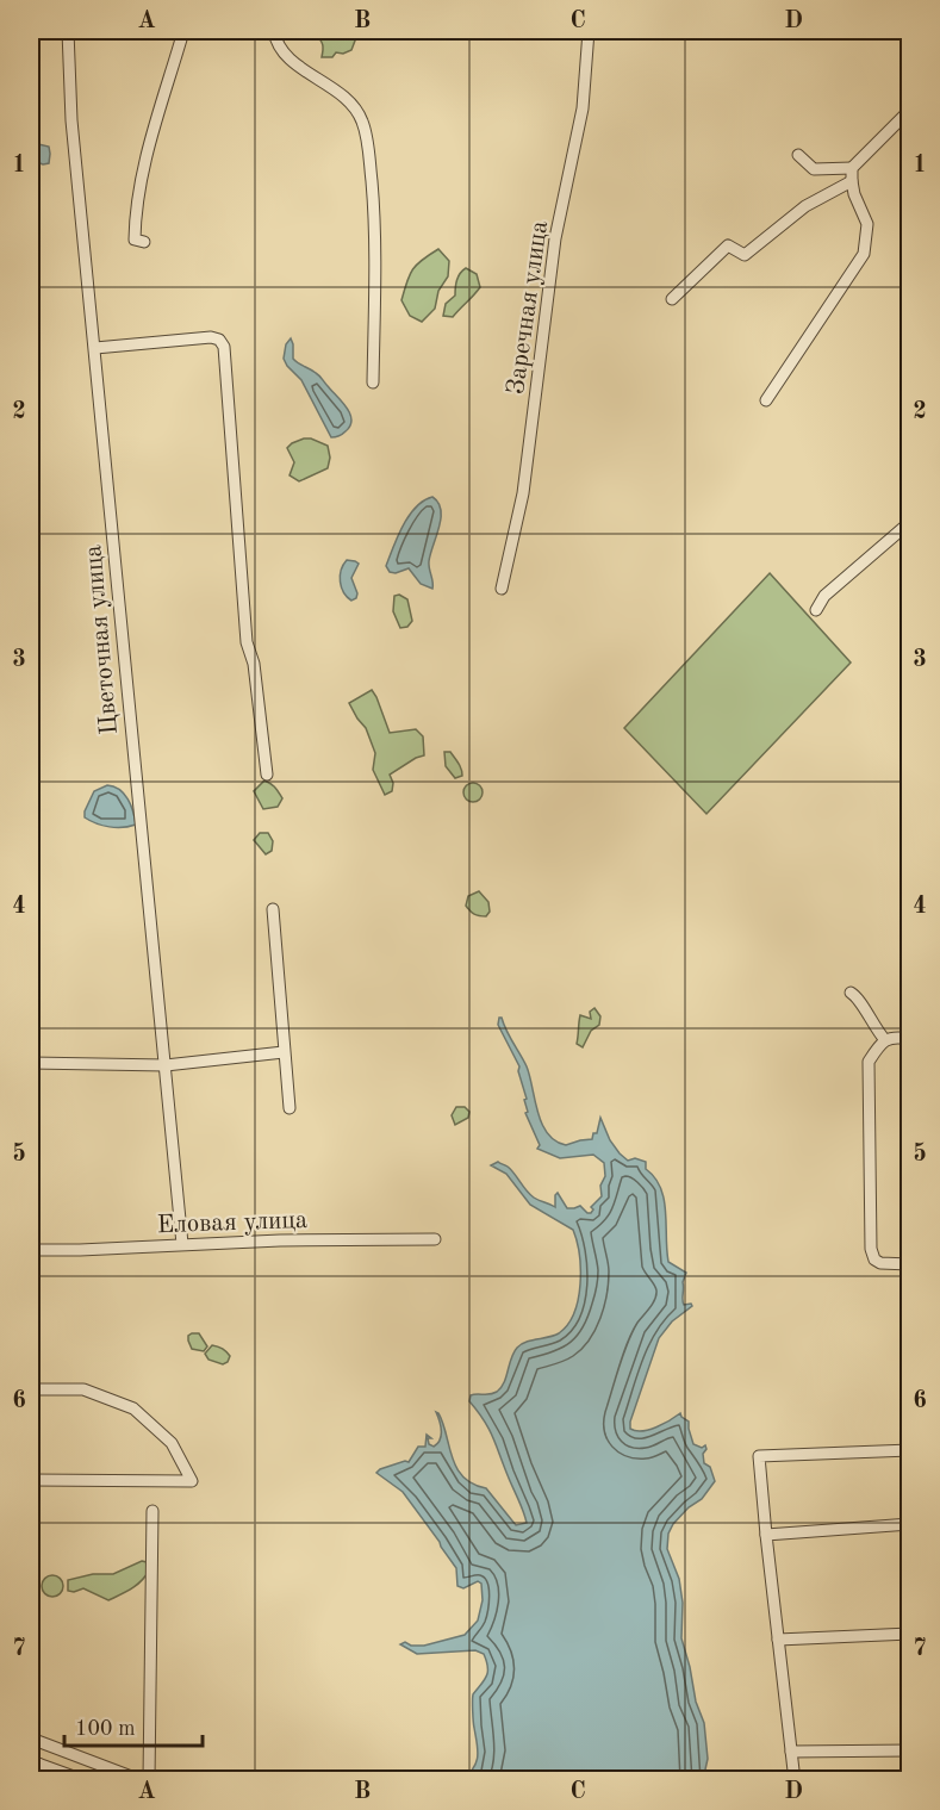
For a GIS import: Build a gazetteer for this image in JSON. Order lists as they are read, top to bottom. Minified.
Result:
{"streets":{"street":["Заречная улица","Цветочная улица","Еловая улица"]},"crossings":[["Цветочная улица","Еловая улица"]],"scale_bar":"100 m","grid":{"columns":["A","B","C","D"],"rows":["1","2","3","4","5","6","7"]}}
